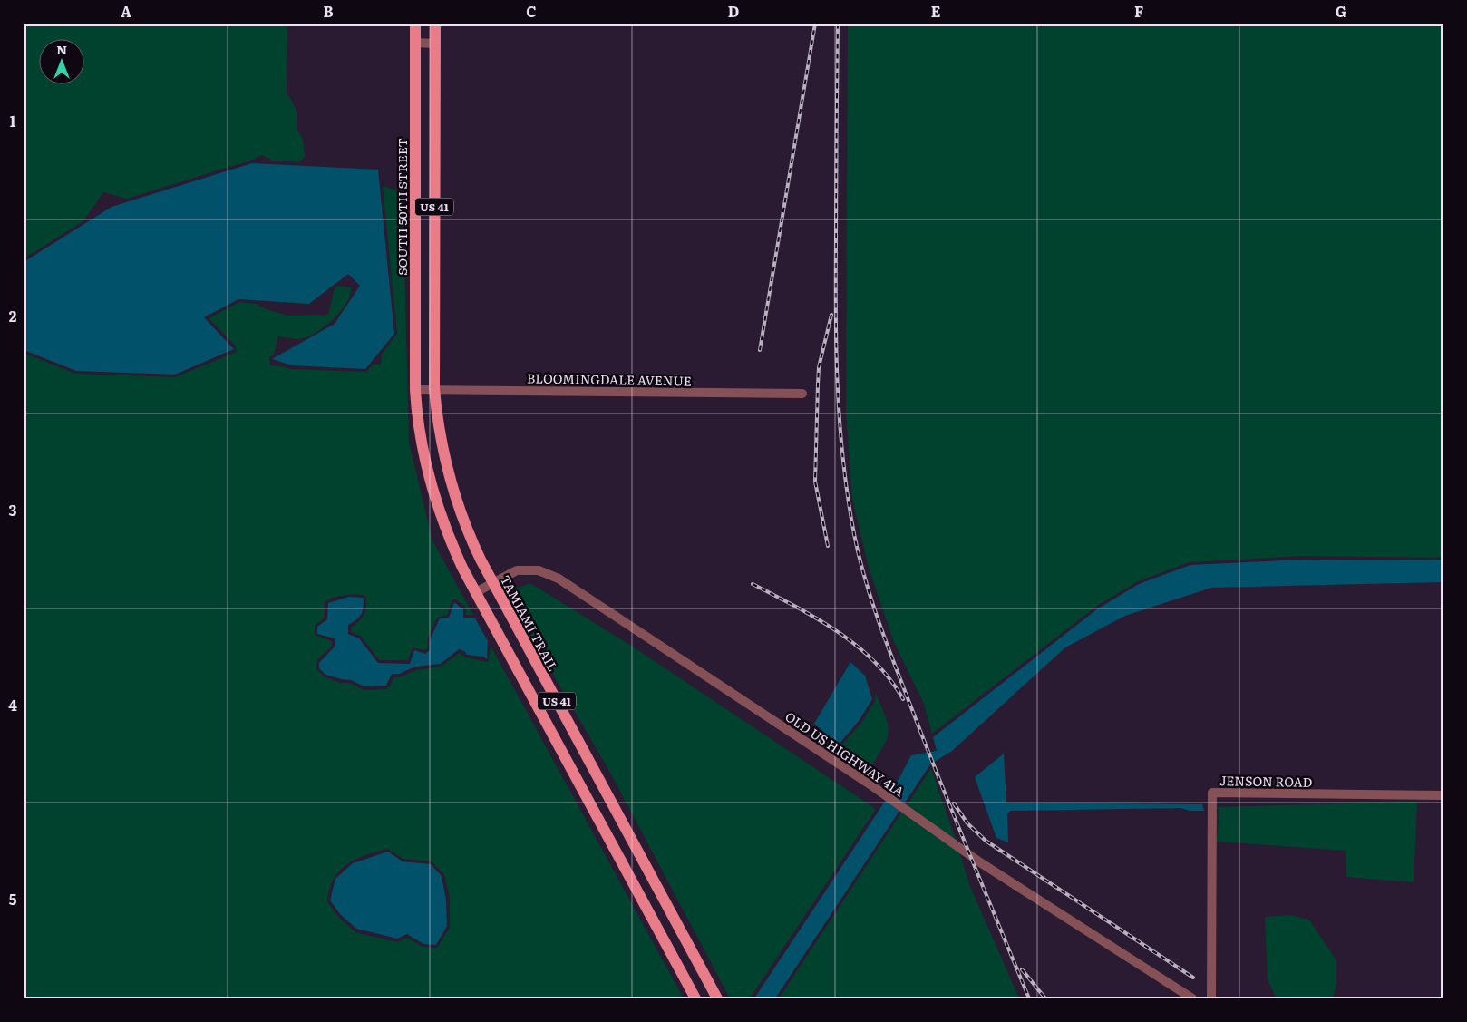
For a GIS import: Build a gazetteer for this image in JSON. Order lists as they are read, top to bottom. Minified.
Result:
{"streets":{"main road":["SOUTH 50TH STREET","US 41","TAMIAMI TRAIL"],"street":["BLOOMINGDALE AVENUE","OLD US HIGHWAY 41A","JENSON ROAD"]},"crossings":[["SOUTH 50TH STREET","US 41"],["SOUTH 50TH STREET","BLOOMINGDALE AVENUE"],["US 41","BLOOMINGDALE AVENUE"],["US 41","TAMIAMI TRAIL"],["US 41","OLD US HIGHWAY 41A"],["BLOOMINGDALE AVENUE","TAMIAMI TRAIL"],["TAMIAMI TRAIL","OLD US HIGHWAY 41A"]],"north":"top","grid":{"columns":["A","B","C","D","E","F","G"],"rows":["1","2","3","4","5"]}}
